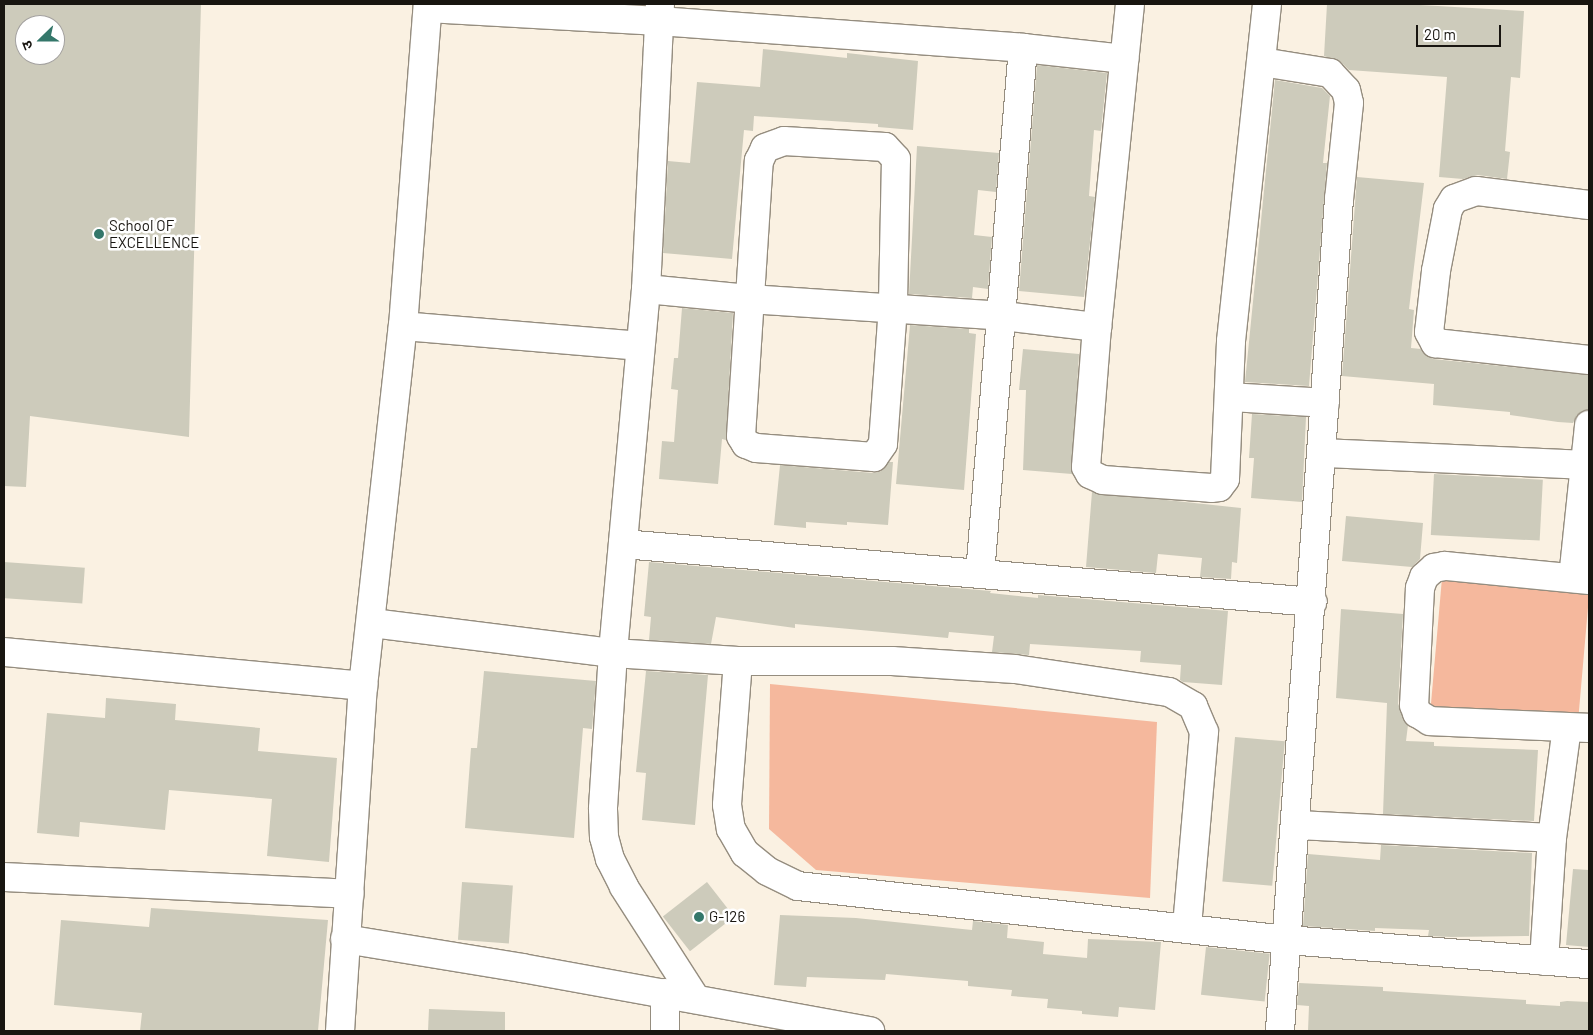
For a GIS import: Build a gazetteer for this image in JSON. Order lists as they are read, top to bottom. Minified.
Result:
{"places":["School OF EXCELLENCE","G-126"],"scale_bar":"20 m","north":"left"}
